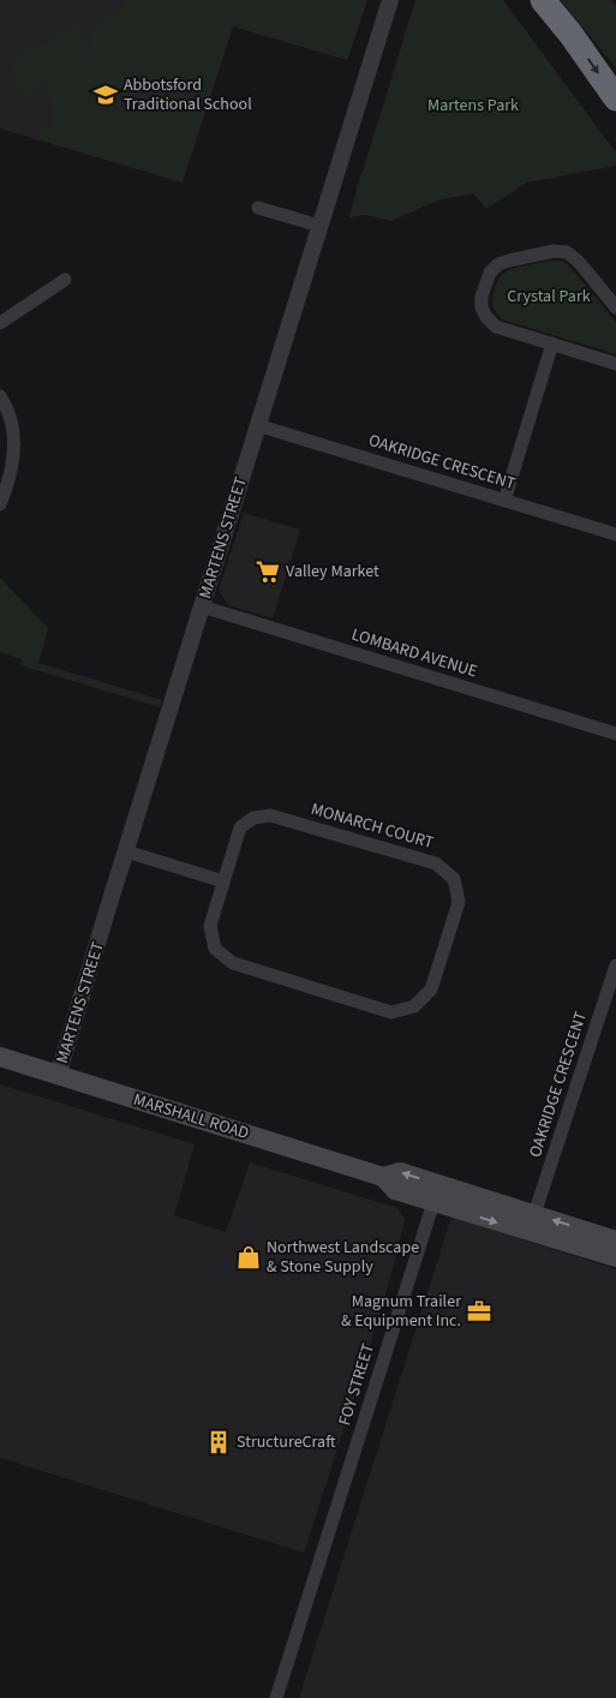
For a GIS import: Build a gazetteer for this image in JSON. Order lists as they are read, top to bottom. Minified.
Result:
{"streets":{"main road":["MARSHALL ROAD"],"street":["OAKRIDGE CRESCENT","MARTENS STREET","LOMBARD AVENUE","MONARCH COURT","FOY STREET"]},"crossings":[["OAKRIDGE CRESCENT","MARTENS STREET"],["OAKRIDGE CRESCENT","MARSHALL ROAD"],["MARTENS STREET","LOMBARD AVENUE"],["MARTENS STREET","MARSHALL ROAD"],["MARSHALL ROAD","FOY STREET"]],"parks":["Martens Park","Crystal Park"],"places":{"school or university":["Abbotsford Traditional School"],"supermarket":["Valley Market"],"shop":["Northwest Landscape & Stone Supply"],"office":["Magnum Trailer & Equipment Inc."],"building":["StructureCraft"]}}
